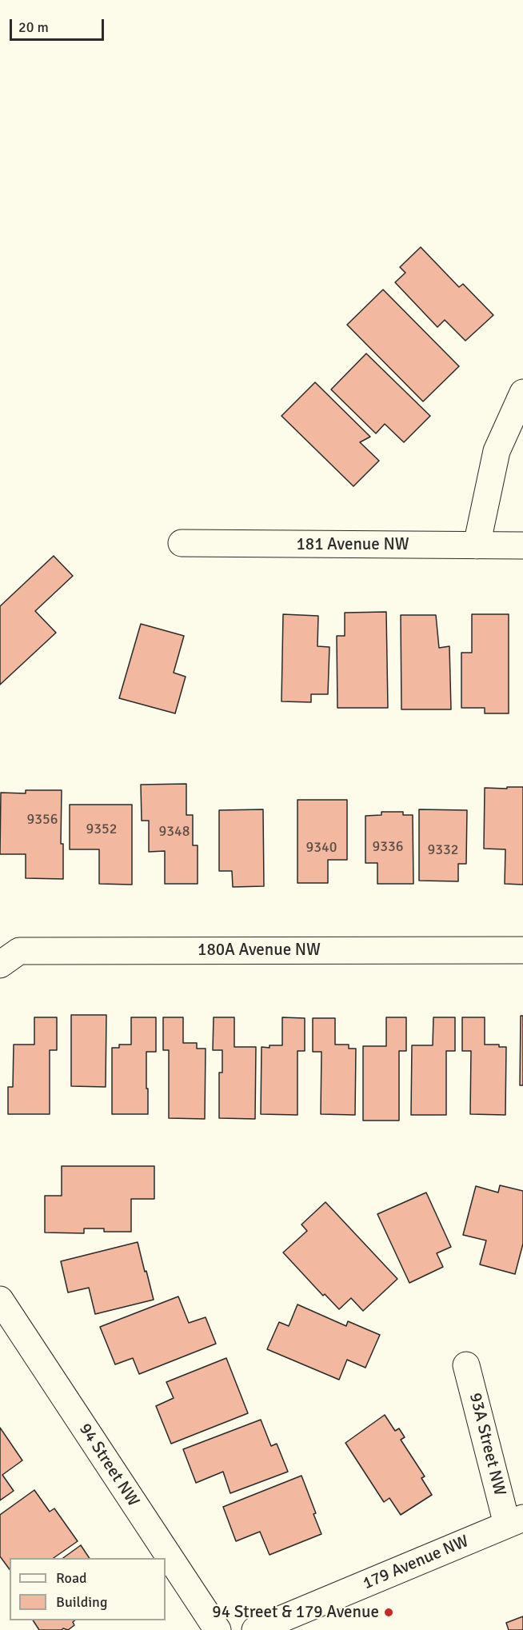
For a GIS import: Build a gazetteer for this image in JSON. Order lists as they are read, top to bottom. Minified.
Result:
{"streets":{"street":["181 Avenue NW","180A Avenue NW","93A Street NW","94 Street NW","179 Avenue NW"]},"crossings":[["93A Street NW","179 Avenue NW"]],"places":["94 Street & 179 Avenue"],"house_numbers":["9356","9352","9348","9336","9340","9332"],"legend":["Road","Building"],"scale_bar":"20 m"}
